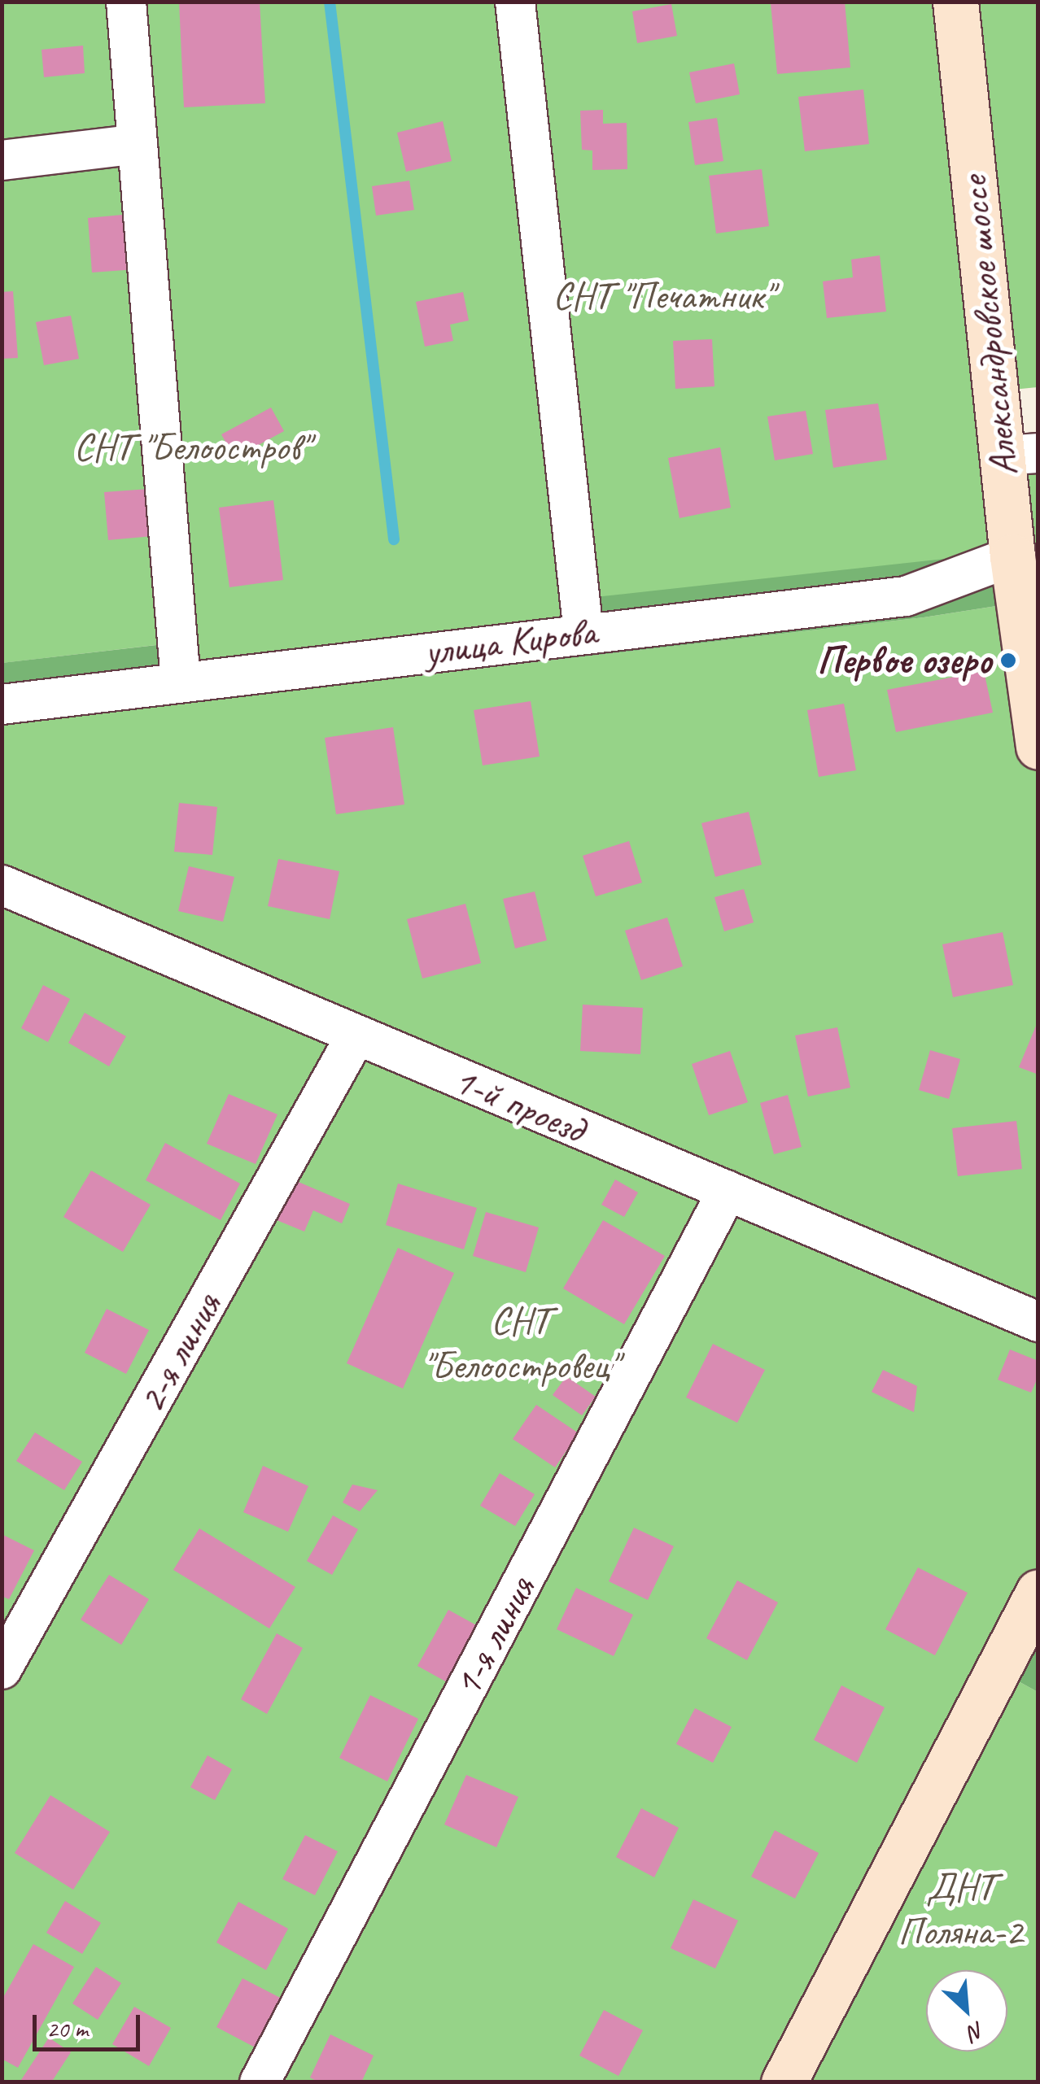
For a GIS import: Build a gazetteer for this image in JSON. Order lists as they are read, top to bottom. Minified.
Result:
{"streets":{"street":["Александровское шоссе","улица Кирова","1-й проезд","2-я линия","1-я линия"]},"crossings":[["Александровское шоссе","улица Кирова"],["1-й проезд","2-я линия"],["1-й проезд","1-я линия"]],"parks":["СНТ \"Печатник\"","СНТ \"Белоостров\"","СНТ \"Белоостровец\"","ДНТ Поляна-2"],"places":["Первое озеро"],"scale_bar":"20 m","north":"bottom right"}
